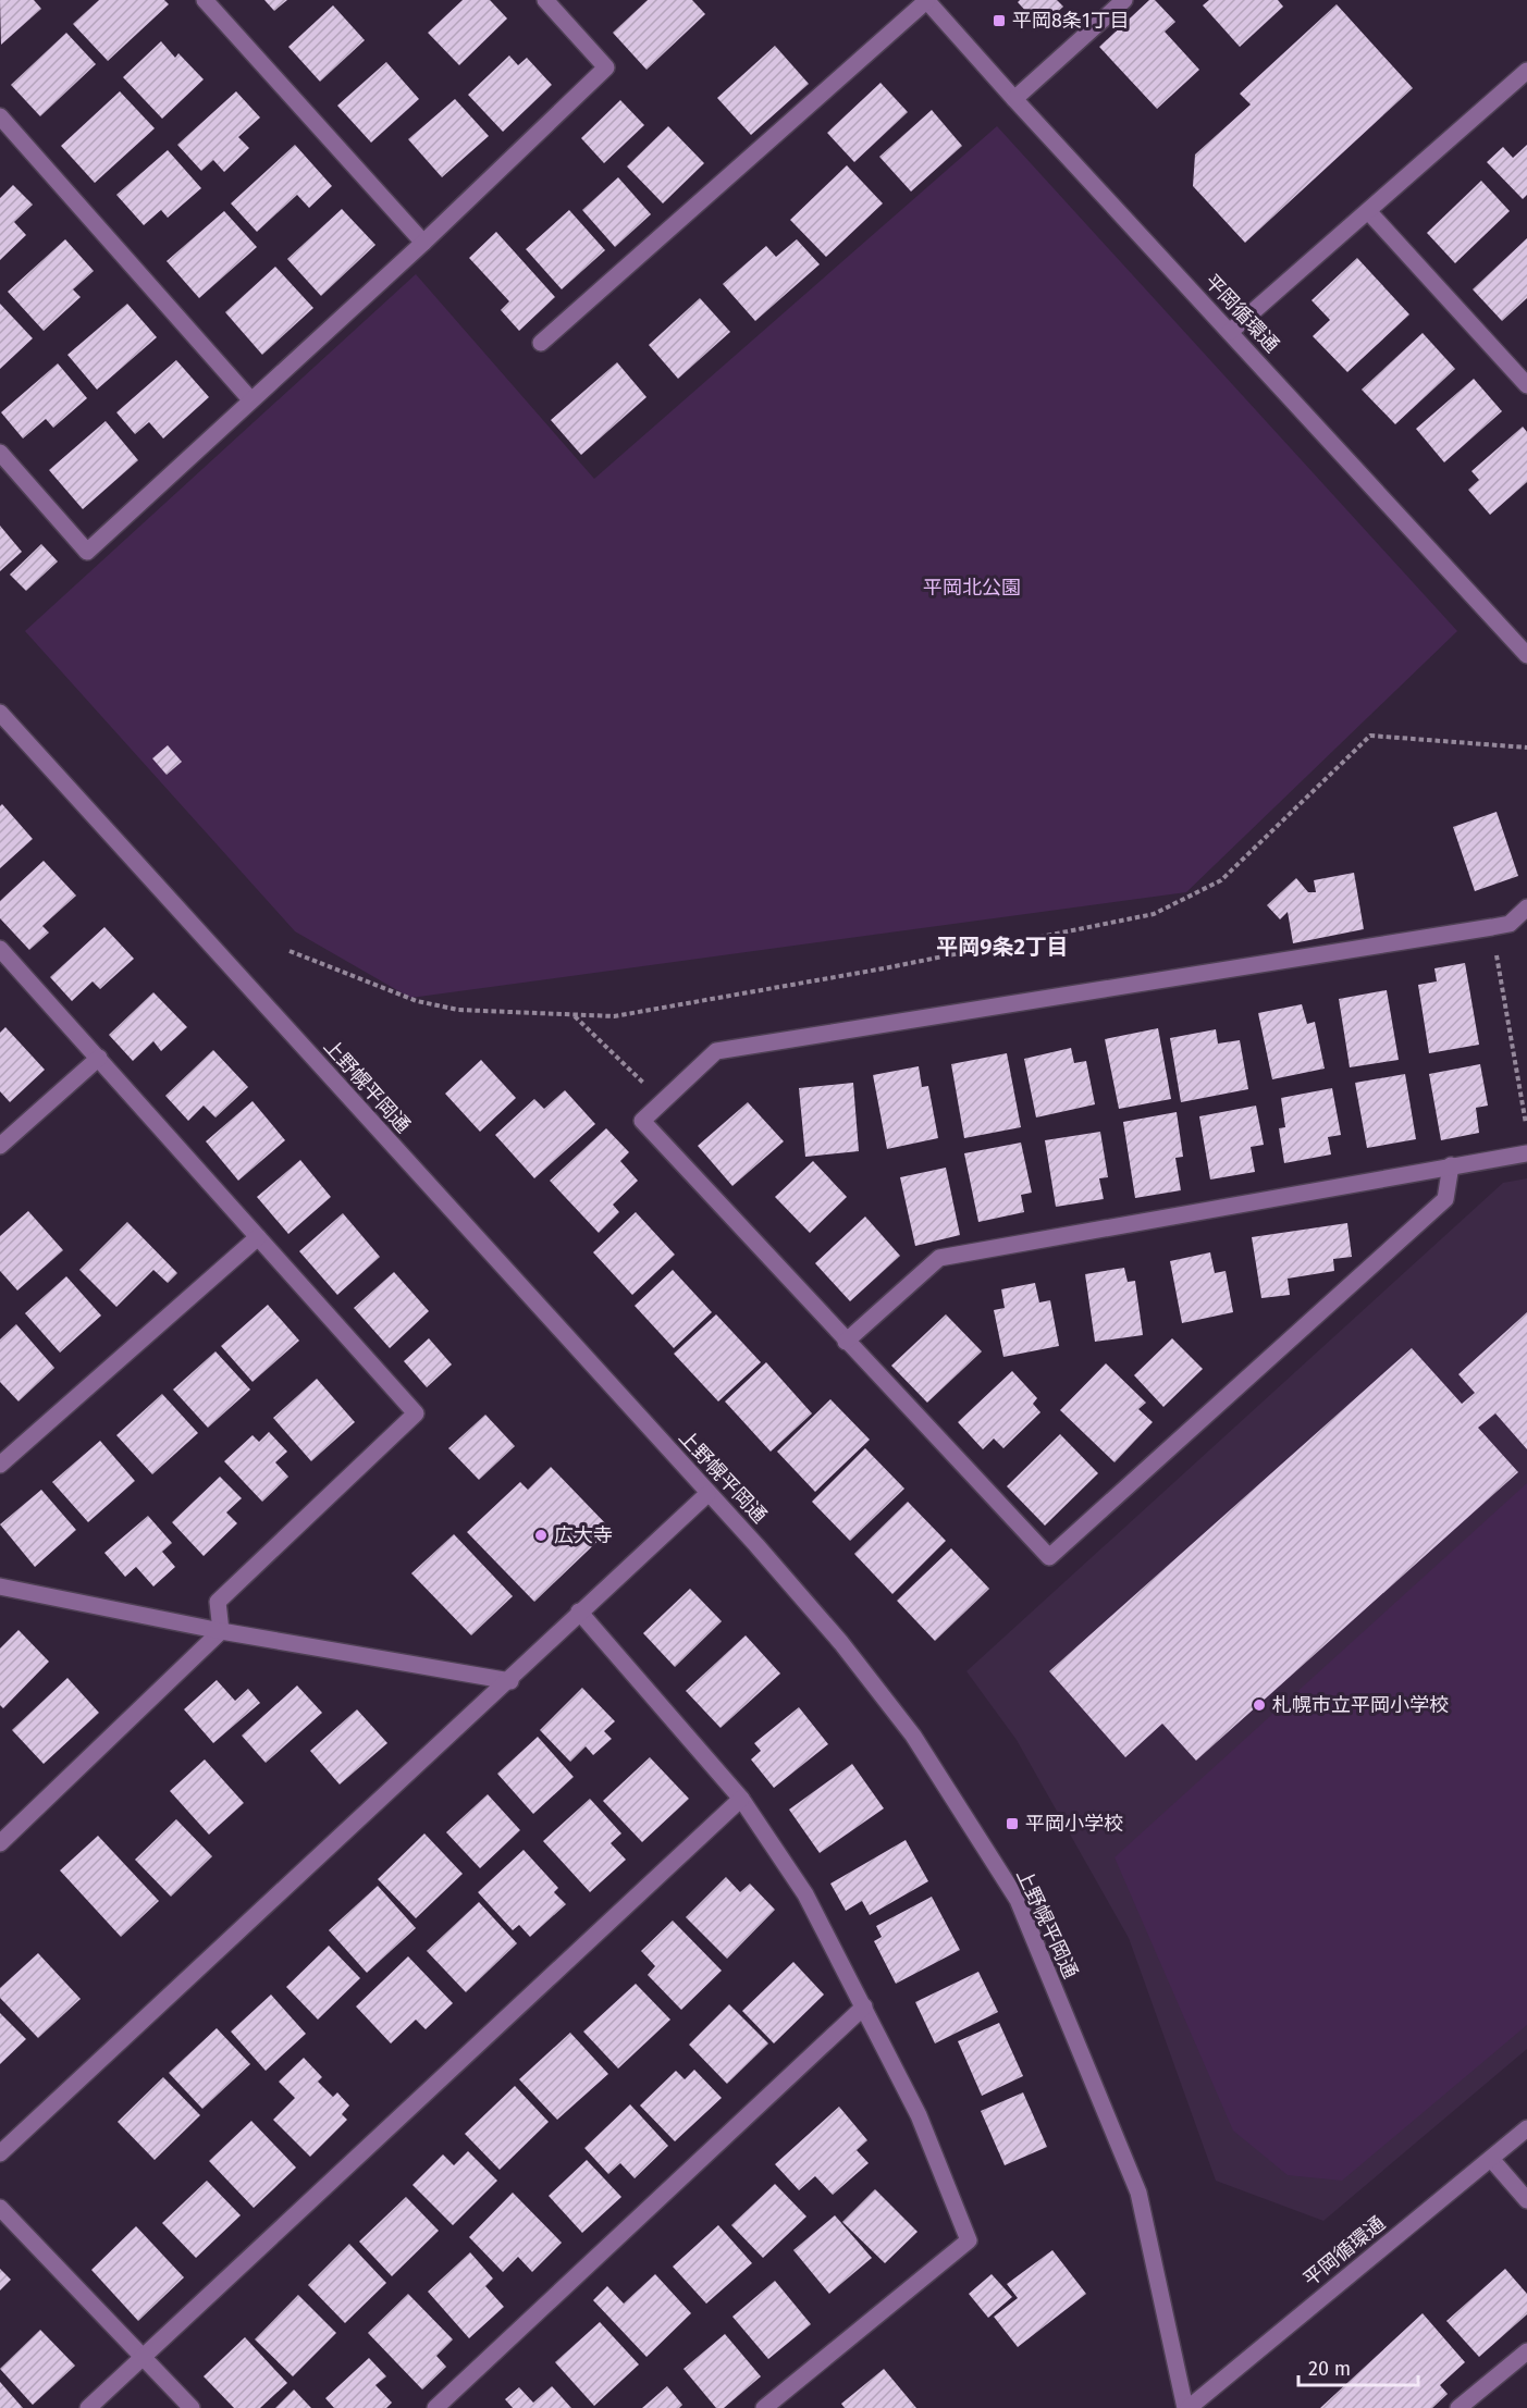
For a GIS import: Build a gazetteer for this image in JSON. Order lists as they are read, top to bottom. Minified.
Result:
{"streets":{"street":["平岡循環通","上野幌平岡通"]},"crossings":[["平岡循環通","上野幌平岡通"]],"districts":["平岡9条2丁目"],"parks":["平岡北公園"],"places":{"transit":["平岡8条1丁目","平岡小学校"],"other":["広大寺","札幌市立平岡小学校"]},"scale_bar":"20 m"}
